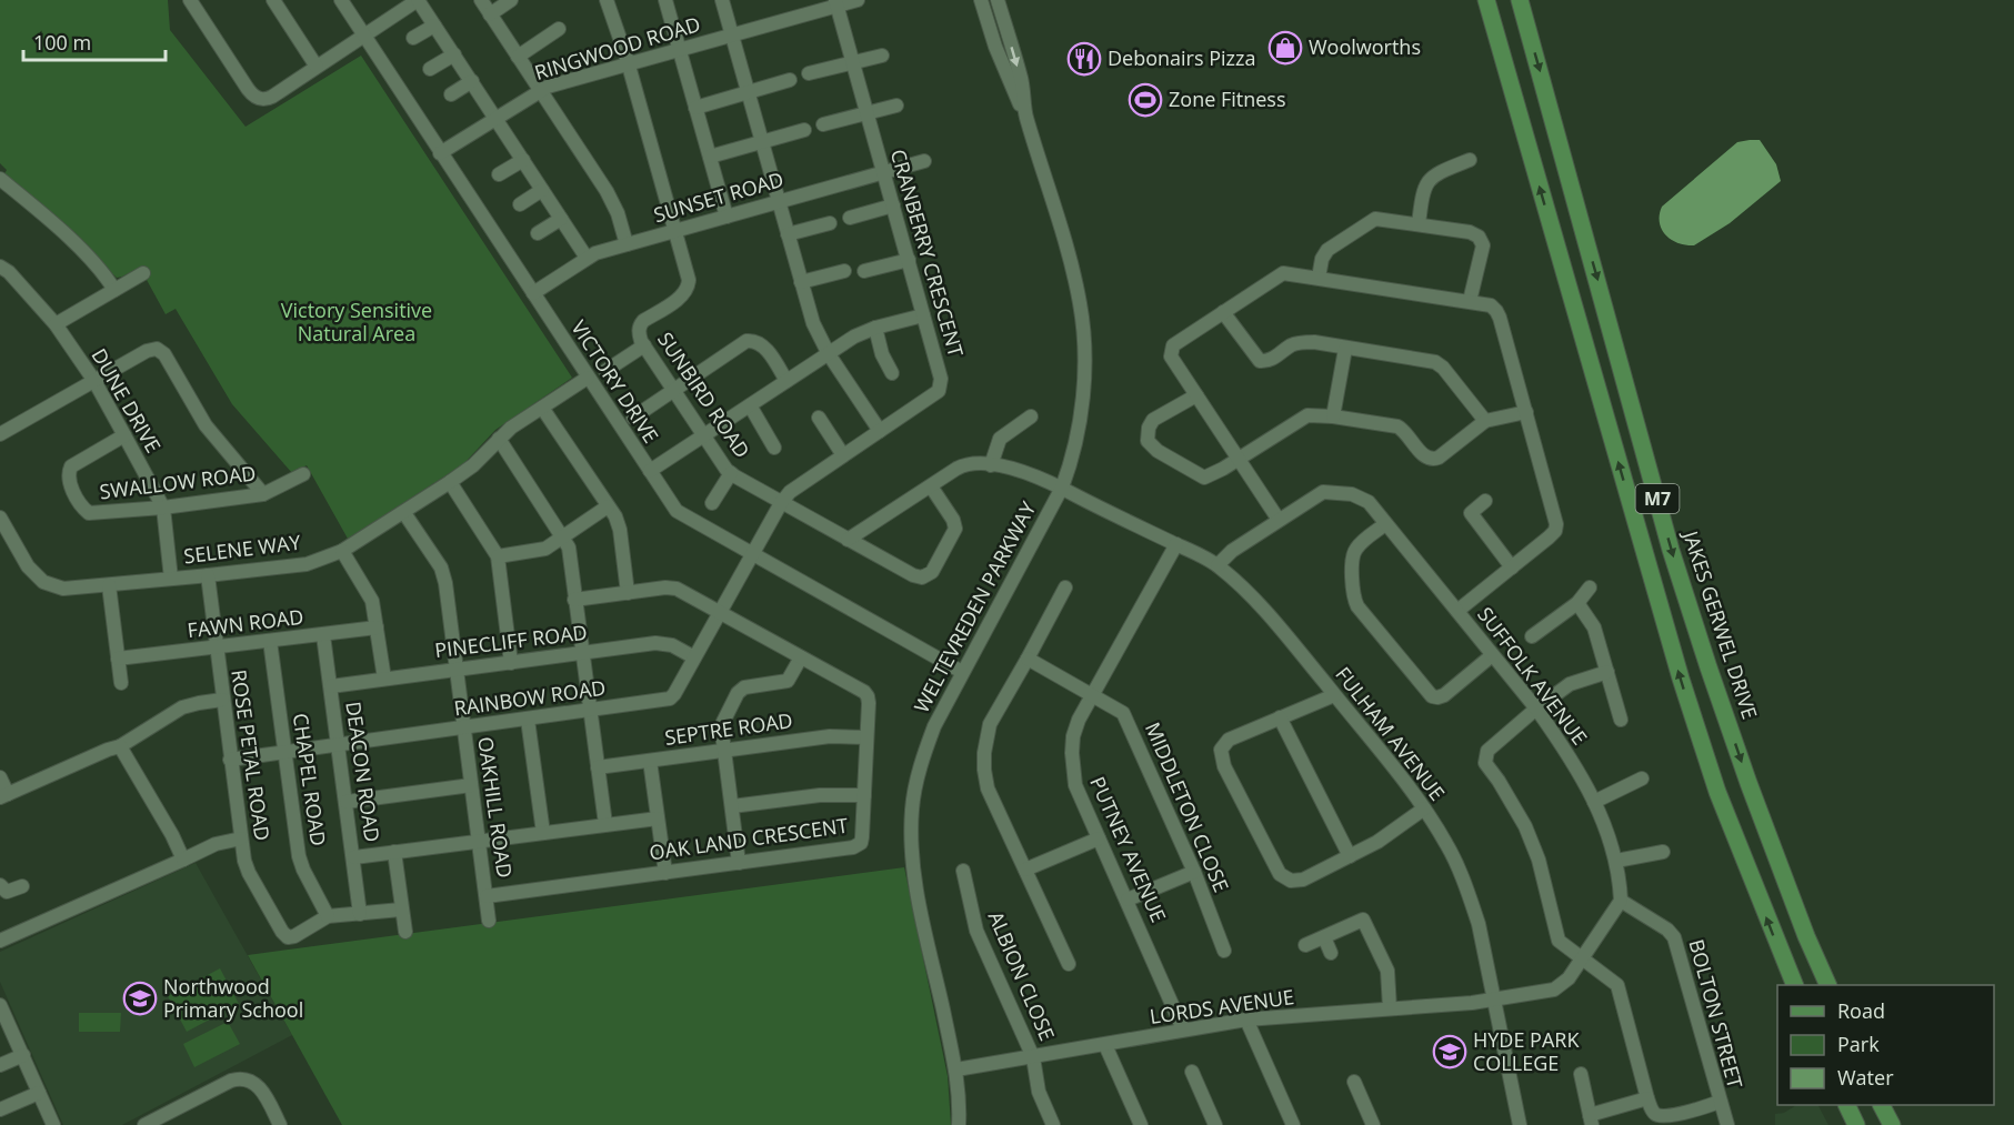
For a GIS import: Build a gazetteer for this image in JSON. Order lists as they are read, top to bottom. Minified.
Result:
{"streets":{"main road":["M7","JAKES GERWEL DRIVE"],"street":["RINGWOOD ROAD","SUNSET ROAD","CRANBERRY CRESCENT","VICTORY DRIVE","SUNBIRD ROAD","DUNE DRIVE","SWALLOW ROAD","SELENE WAY","WELTEVREDEN PARKWAY","FAWN ROAD","PINECLIFF ROAD","SUFFOLK AVENUE","RAINBOW ROAD","SEPTRE ROAD","FULHAM AVENUE","ROSE PETAL ROAD","DEACON ROAD","CHAPEL ROAD","OAKHILL ROAD","MIDDLETON CLOSE","OAK LAND CRESCENT","PUTNEY AVENUE","ALBION CLOSE","LORDS AVENUE","BOLTON STREET"]},"crossings":[["RINGWOOD ROAD","CRANBERRY CRESCENT"],["RINGWOOD ROAD","VICTORY DRIVE"],["SUNSET ROAD","CRANBERRY CRESCENT"],["SUNSET ROAD","VICTORY DRIVE"],["SUNSET ROAD","SUNBIRD ROAD"],["CRANBERRY CRESCENT","VICTORY DRIVE"],["CRANBERRY CRESCENT","SUNBIRD ROAD"],["CRANBERRY CRESCENT","RAINBOW ROAD"],["VICTORY DRIVE","SELENE WAY"],["VICTORY DRIVE","WELTEVREDEN PARKWAY"],["VICTORY DRIVE","RAINBOW ROAD"],["DUNE DRIVE","SWALLOW ROAD"],["DUNE DRIVE","SELENE WAY"],["SELENE WAY","ROSE PETAL ROAD"],["SELENE WAY","OAKHILL ROAD"],["WELTEVREDEN PARKWAY","FULHAM AVENUE"],["WELTEVREDEN PARKWAY","LORDS AVENUE"],["FAWN ROAD","ROSE PETAL ROAD"],["FAWN ROAD","DEACON ROAD"],["FAWN ROAD","CHAPEL ROAD"],["PINECLIFF ROAD","RAINBOW ROAD"],["PINECLIFF ROAD","DEACON ROAD"],["PINECLIFF ROAD","OAKHILL ROAD"],["SUFFOLK AVENUE","FULHAM AVENUE"],["SUFFOLK AVENUE","BOLTON STREET"],["RAINBOW ROAD","ROSE PETAL ROAD"],["RAINBOW ROAD","DEACON ROAD"],["RAINBOW ROAD","CHAPEL ROAD"],["RAINBOW ROAD","OAKHILL ROAD"],["RAINBOW ROAD","OAK LAND CRESCENT"],["SEPTRE ROAD","OAK LAND CRESCENT"],["FULHAM AVENUE","PUTNEY AVENUE"],["FULHAM AVENUE","LORDS AVENUE"],["ROSE PETAL ROAD","CHAPEL ROAD"],["OAKHILL ROAD","OAK LAND CRESCENT"],["MIDDLETON CLOSE","PUTNEY AVENUE"],["PUTNEY AVENUE","LORDS AVENUE"],["ALBION CLOSE","LORDS AVENUE"]],"parks":["Victory Sensitive Natural Area"],"places":{"shop":["Woolworths"],"restaurant":["Debonairs Pizza"],"sports":["Zone Fitness"],"school or university":["Northwood Primary School","HYDE PARK COLLEGE"]},"legend":["Road","Park","Water"],"scale_bar":"100 m"}
